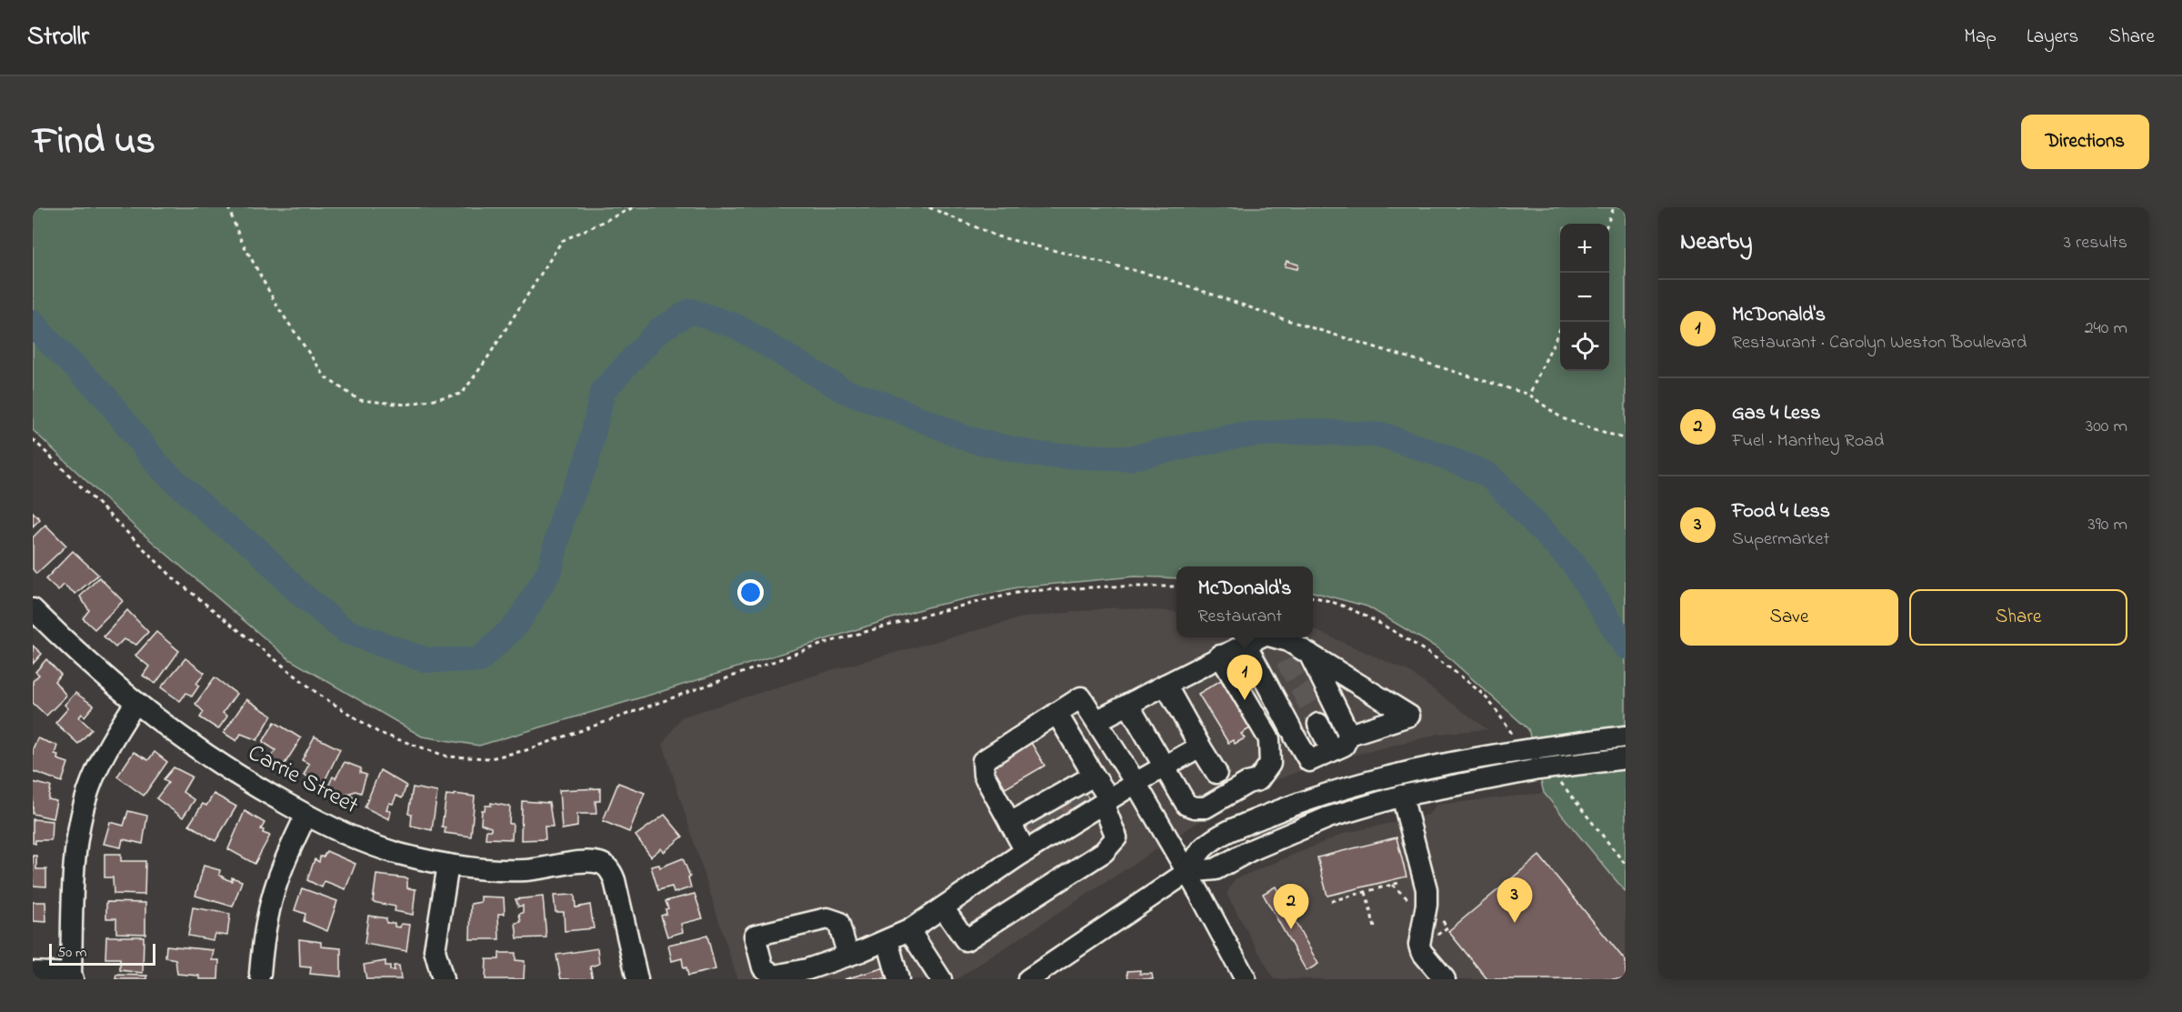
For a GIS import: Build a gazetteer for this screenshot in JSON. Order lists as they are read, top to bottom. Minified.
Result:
{"streets":{"street":["Carrie Street"]},"scale_bar":"50 m","page":{"header":"Strollr","nav":["Map","Layers","Share"],"title":"Find us","buttons":["Directions",["Save","Share"]],"heading":["Nearby","3 results"],"map_buttons":["+","−"],"list":[{"mark":"1","name":"McDonald's","note":"Restaurant · Carolyn Weston Boulevard","value":"240 m"},{"mark":"2","name":"Gas 4 Less","note":"Fuel · Manthey Road","value":"300 m"},{"mark":"3","name":"Food 4 Less","note":"Supermarket","value":"390 m"}],"popup":["McDonald's","Restaurant"],"pins":["1","3","2"],"scale":"50 m"}}
